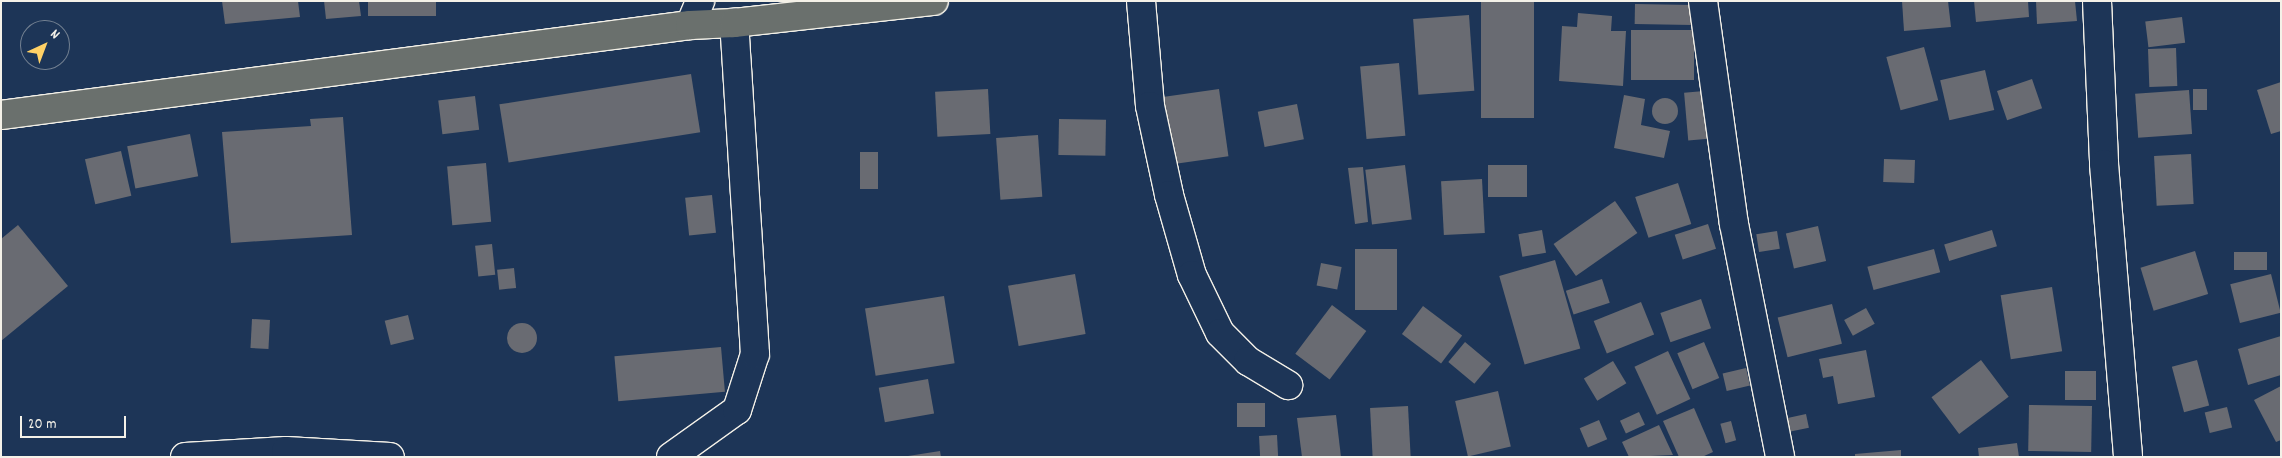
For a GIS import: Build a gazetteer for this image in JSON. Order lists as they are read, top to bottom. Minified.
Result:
{"scale_bar":"20 m","north":"top right"}
